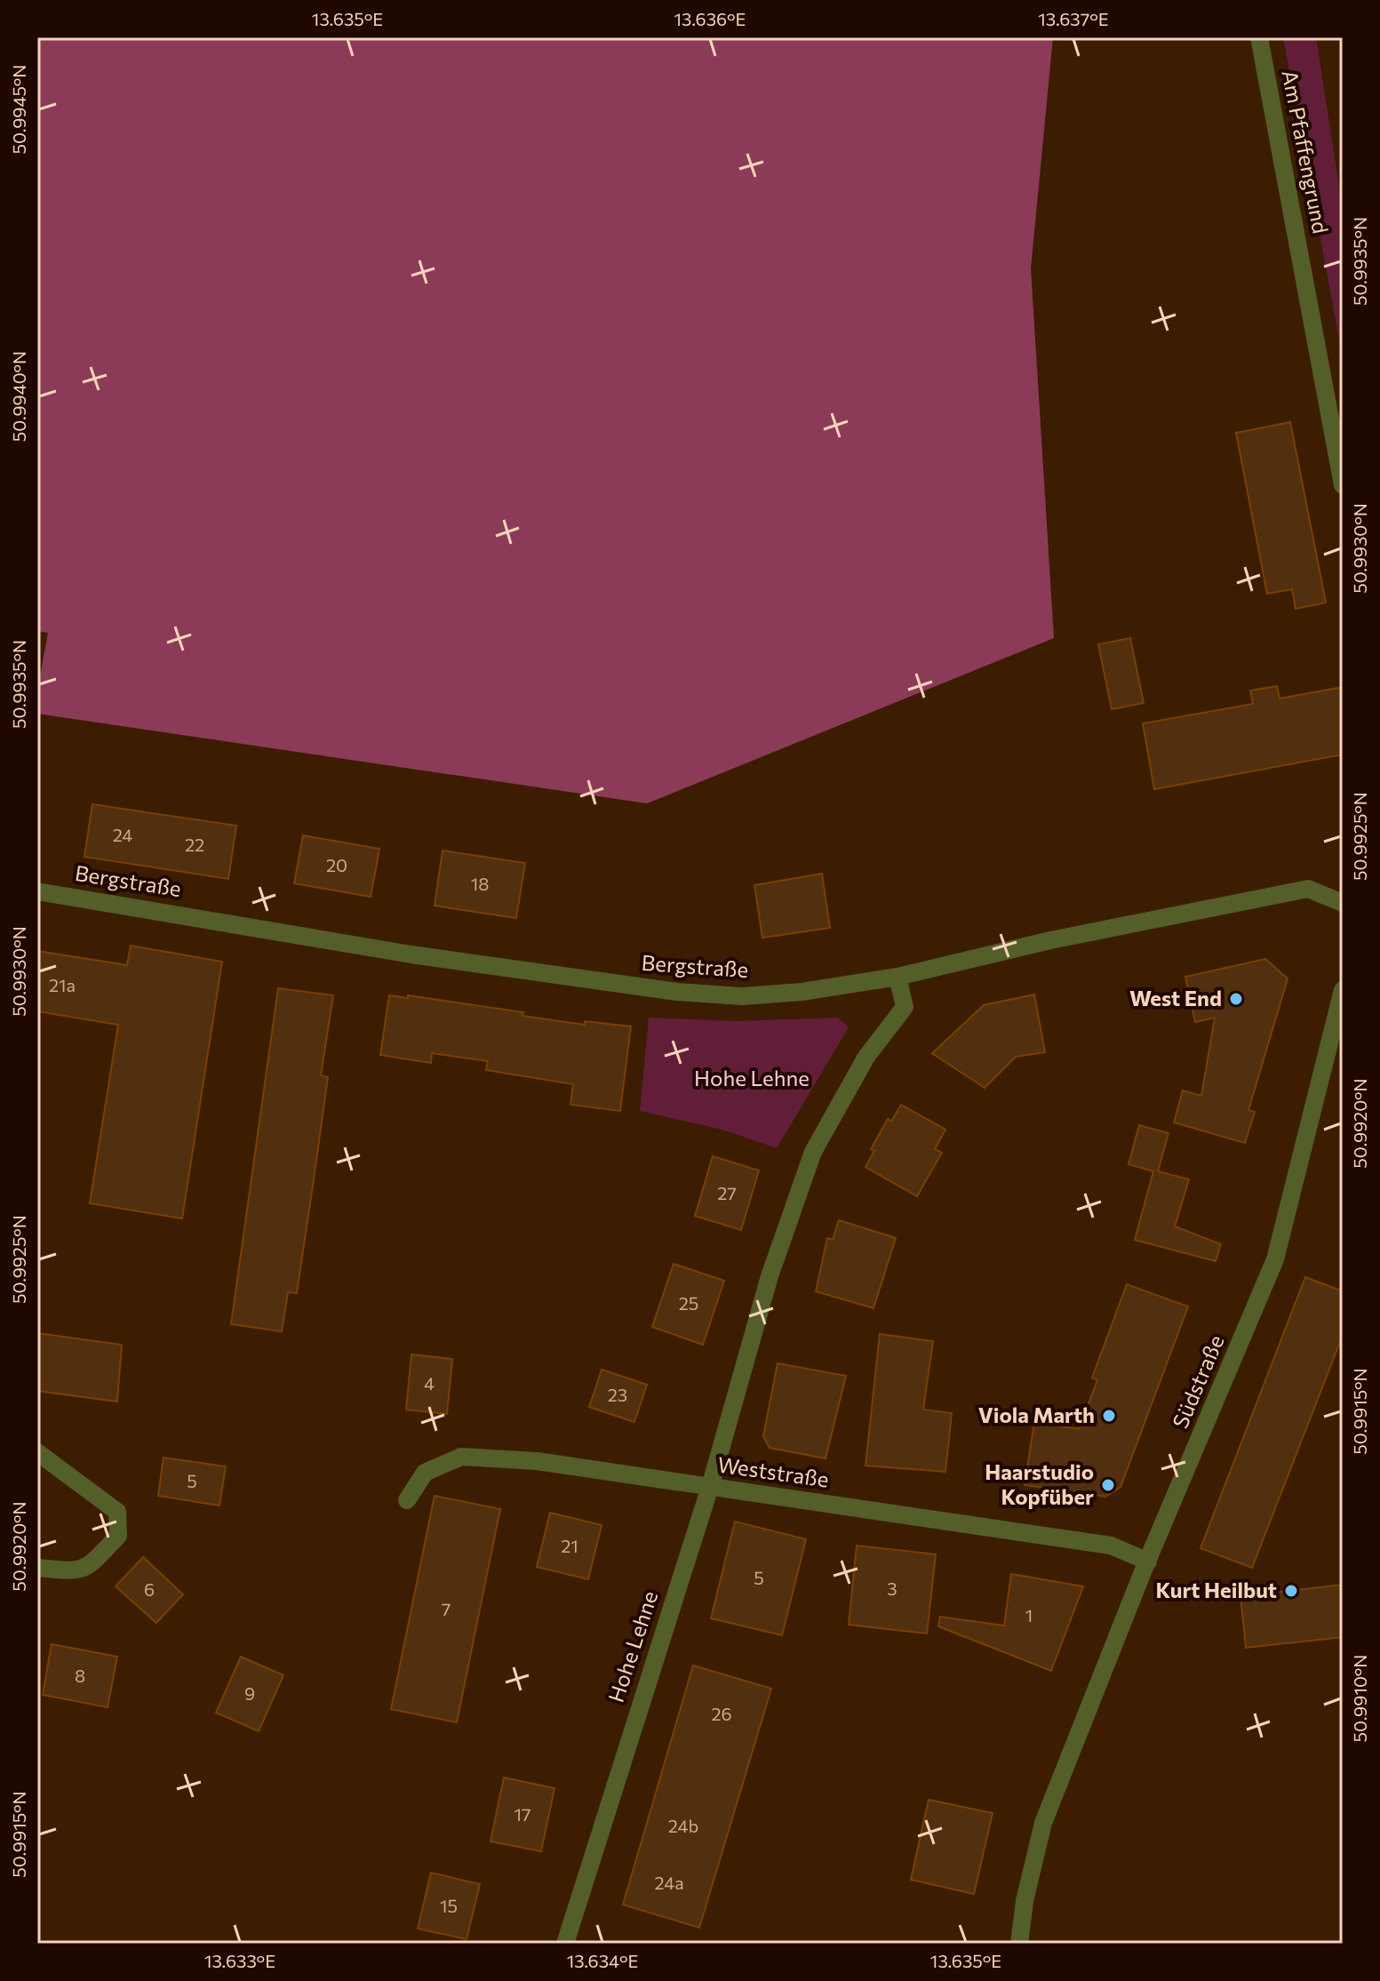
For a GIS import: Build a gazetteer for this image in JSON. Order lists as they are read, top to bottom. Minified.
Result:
{"streets":{"street":["Am Pfaffengrund","Bergstraße","Südstraße","Weststraße","Hohe Lehne"]},"crossings":[["Bergstraße","Hohe Lehne"],["Südstraße","Weststraße"],["Weststraße","Hohe Lehne"]],"parks":["Hohe Lehne"],"places":["West End","Viola Marth","Haarstudio Kopfüber","Kurt Heilbut"],"house_numbers":["24","22","20","18","21a","27","25","4","23","5","21","5","3","6","7","1","8","9","26","17","24b","24a","15"],"coordinates":["13.635°E","13.636°E","13.637°E","50.9945°N","50.9935°N","50.9940°N","50.9930°N","50.9925°N","50.9920°N","50.9915°N","50.9910°N","13.633°E","13.634°E"]}
